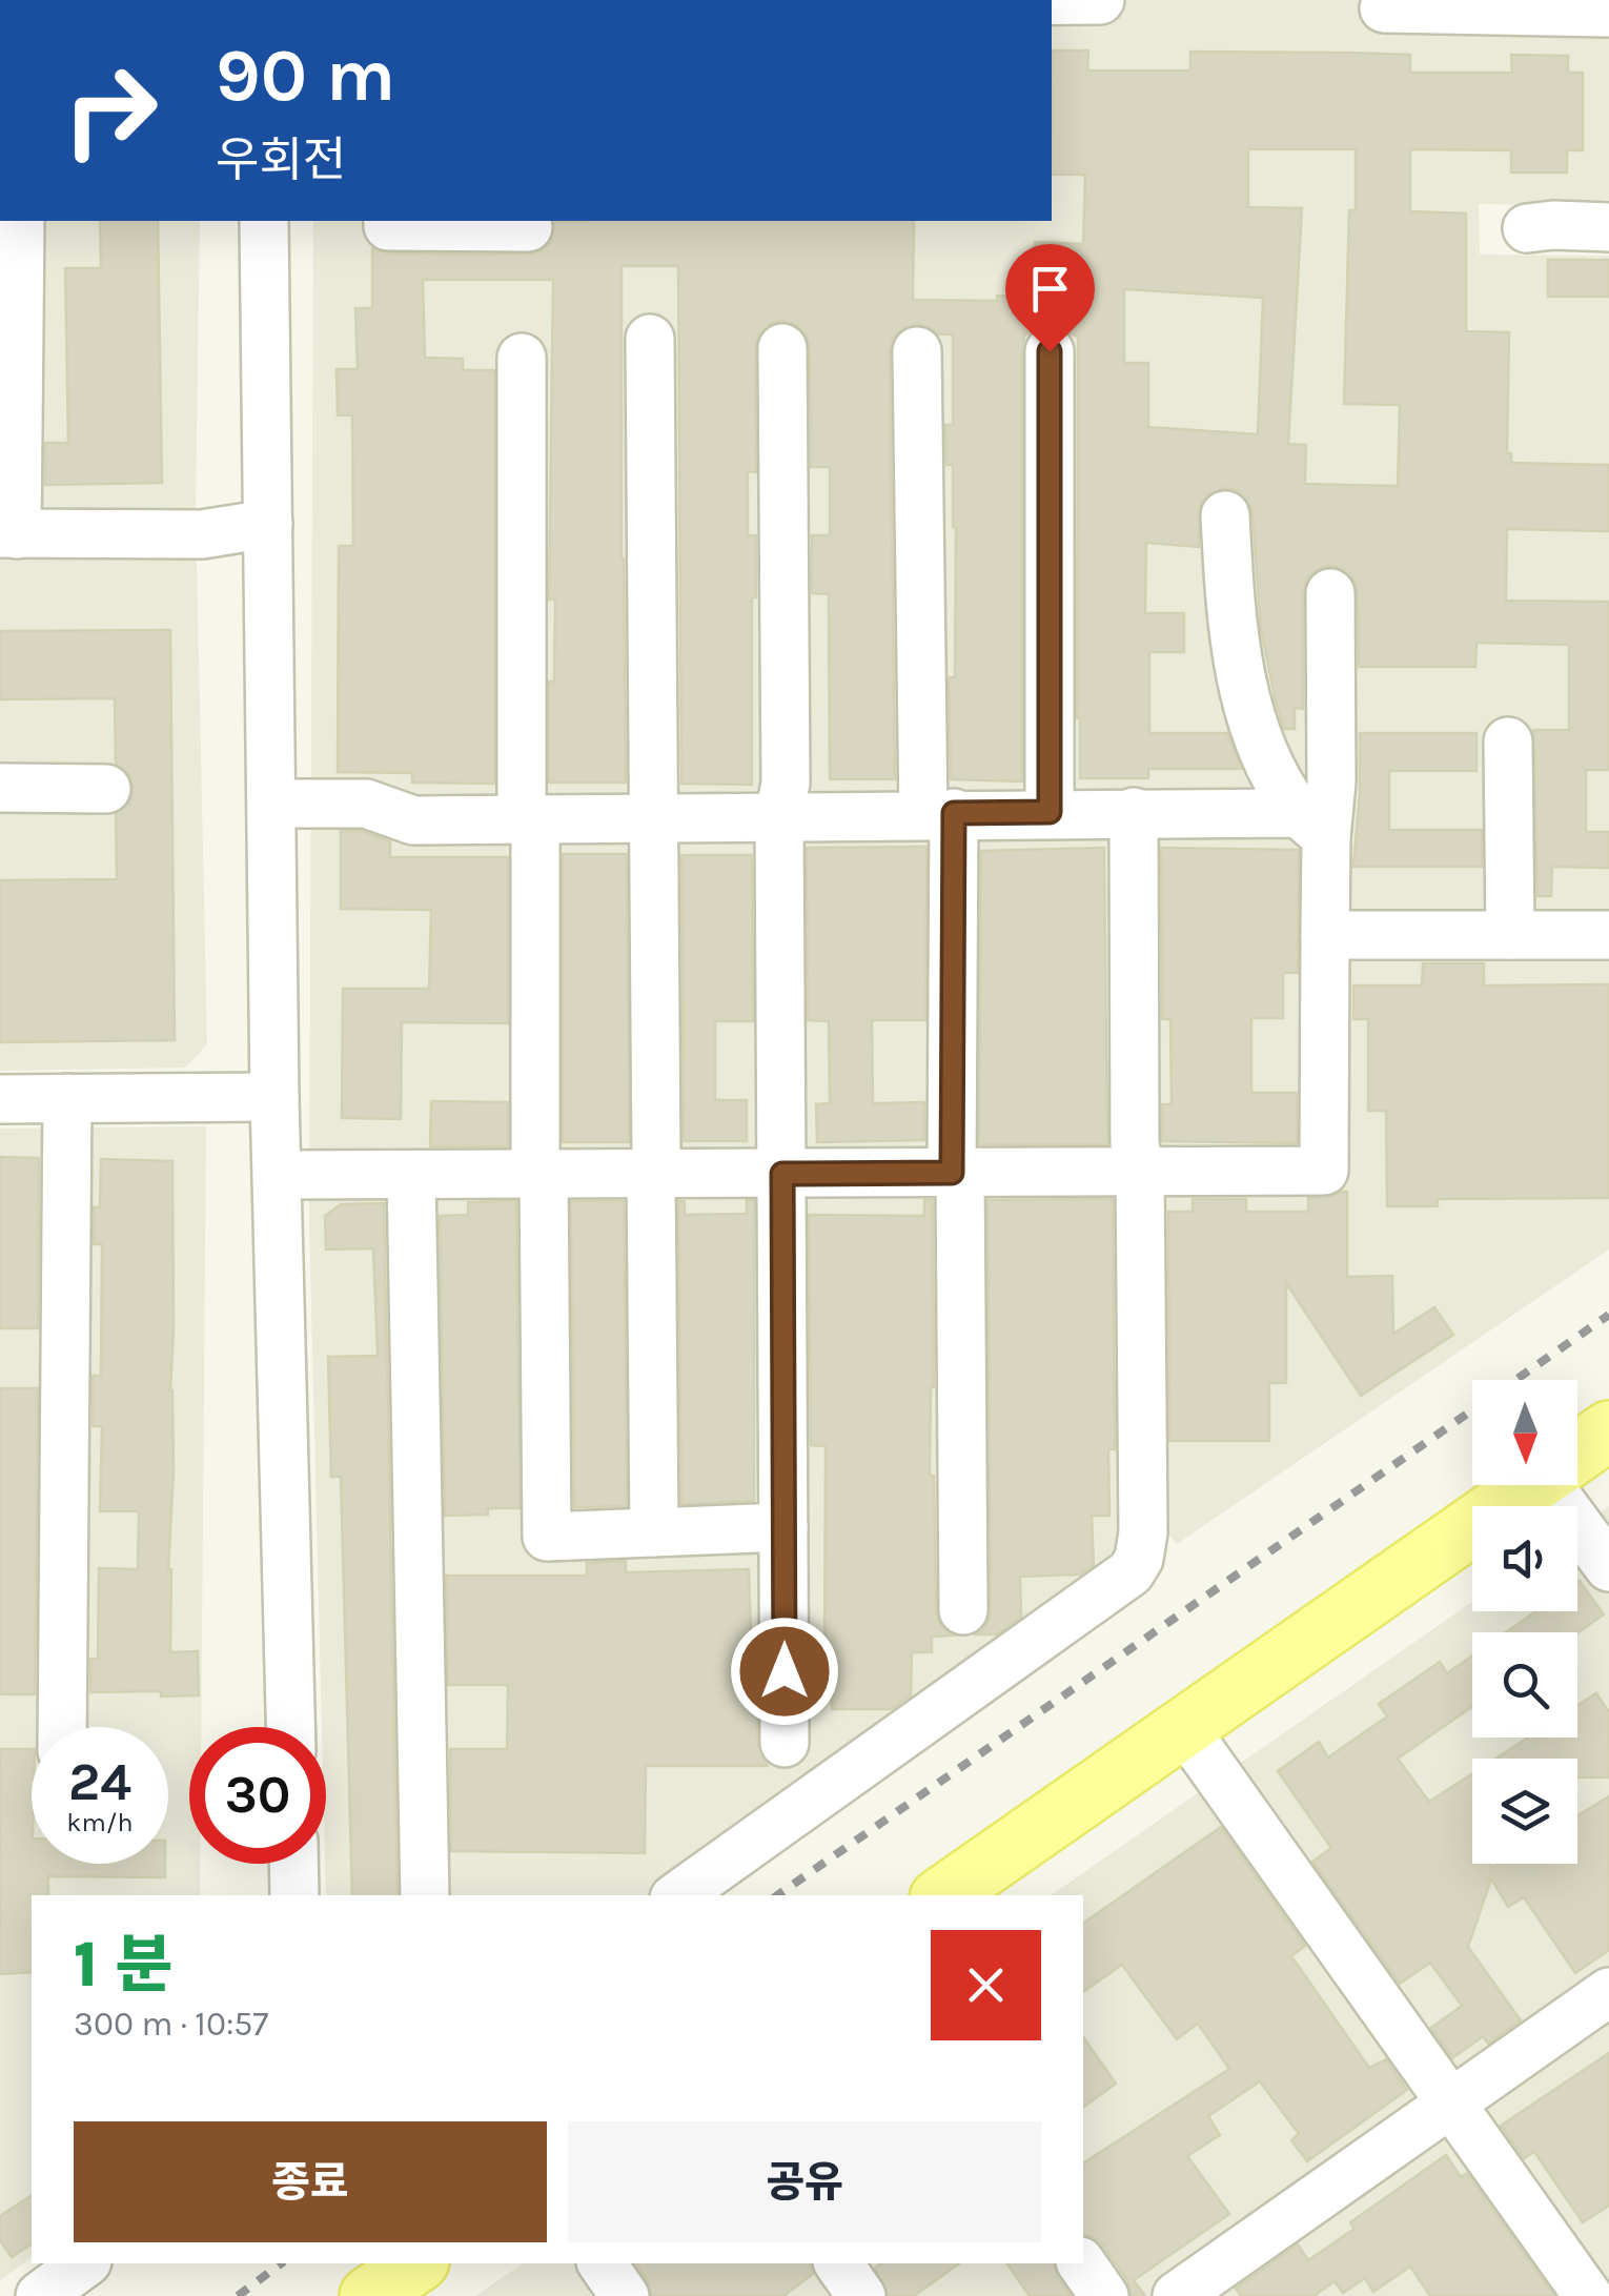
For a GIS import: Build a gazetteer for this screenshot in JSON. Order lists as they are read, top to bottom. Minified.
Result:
{"north":"bottom","page":{"turn":["90 m","우회전"],"speed":"24 km/h","limit":"30","heading":["1 분","300 m · 10:57"],"buttons":["종료","공유"]}}
